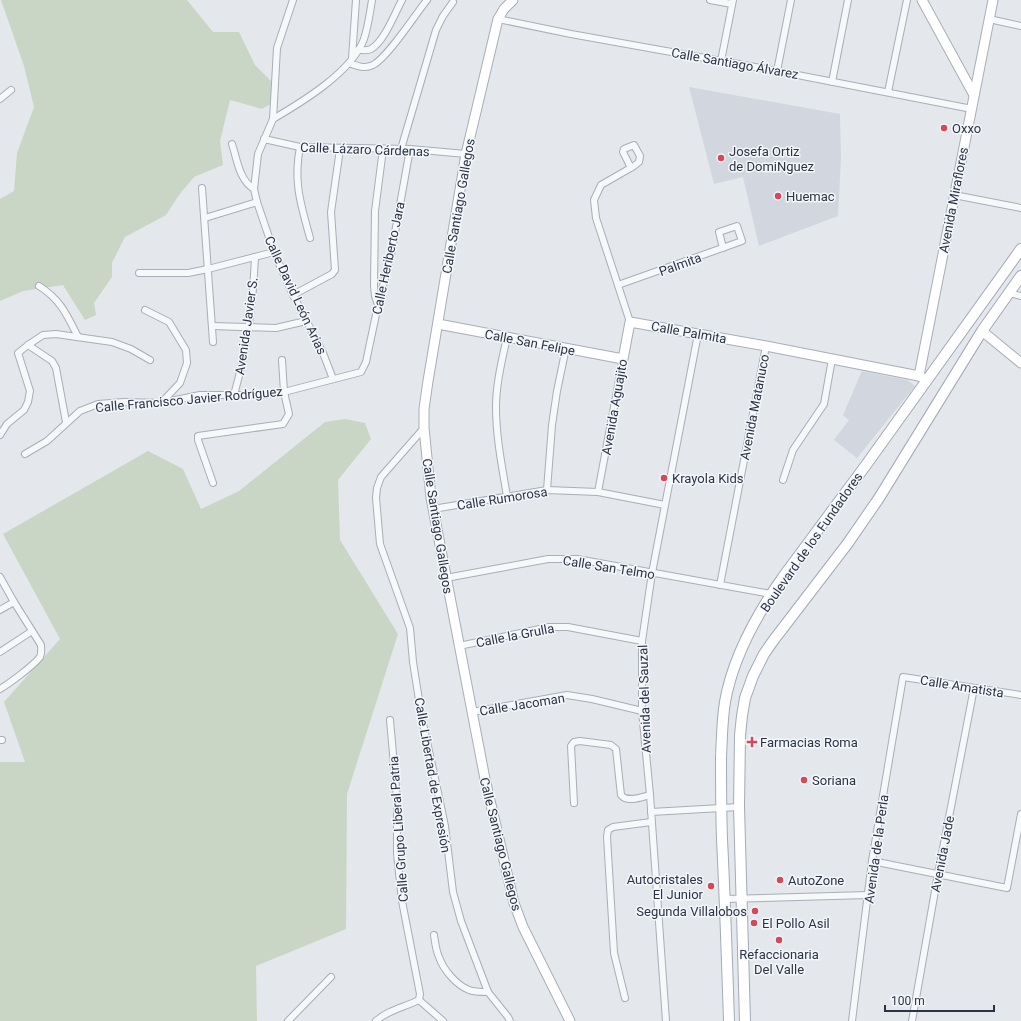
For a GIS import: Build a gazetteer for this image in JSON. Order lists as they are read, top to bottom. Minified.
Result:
{"streets":{"main road":["Boulevard de los Fundadores"],"street":["Calle Santiago Álvarez","Calle Lázaro Cárdenas","Avenida Miraflores","Calle Santiago Gallegos","Calle Heriberto Jara","Palmita","Calle David León Arias","Avenida Javier S.","Calle Palmita","Calle San Felipe","Calle Francisco Javier Rodríguez","Avenida Aguajito","Avenida Matanuco","Calle Rumorosa","Calle San Telmo","Calle la Grulla","Calle Amatista","Avenida del Sauzal","Calle Jacoman","Calle Libertad de Expresión","Calle Grupo Liberal Patria","Avenida de la Perla","Avenida Jade"]},"crossings":[["Calle Santiago Álvarez","Avenida Miraflores"],["Calle Santiago Álvarez","Calle Santiago Gallegos"],["Calle Lázaro Cárdenas","Calle Santiago Gallegos"],["Calle Lázaro Cárdenas","Calle Heriberto Jara"],["Calle Lázaro Cárdenas","Calle David León Arias"],["Avenida Miraflores","Calle Palmita"],["Avenida Miraflores","Boulevard de los Fundadores"],["Calle Santiago Gallegos","Calle San Felipe"],["Calle Santiago Gallegos","Calle Rumorosa"],["Calle Santiago Gallegos","Calle San Telmo"],["Calle Santiago Gallegos","Calle la Grulla"],["Calle Santiago Gallegos","Calle Jacoman"],["Calle Santiago Gallegos","Calle Libertad de Expresión"],["Calle Heriberto Jara","Calle Francisco Javier Rodríguez"],["Calle David León Arias","Calle Francisco Javier Rodríguez"],["Avenida Javier S.","Calle Francisco Javier Rodríguez"],["Calle Palmita","Avenida Aguajito"],["Calle Palmita","Avenida Matanuco"],["Calle Palmita","Boulevard de los Fundadores"],["Calle Palmita","Avenida del Sauzal"],["Calle San Felipe","Avenida Aguajito"],["Avenida Aguajito","Calle Rumorosa"],["Avenida Matanuco","Calle San Telmo"],["Calle Rumorosa","Avenida del Sauzal"],["Boulevard de los Fundadores","Calle San Telmo"],["Calle San Telmo","Avenida del Sauzal"],["Calle la Grulla","Avenida del Sauzal"],["Calle Amatista","Avenida de la Perla"],["Calle Amatista","Avenida Jade"],["Avenida del Sauzal","Calle Jacoman"]],"places":{"other":["Oxxo","Josefa Ortiz de DomiNguez","Huemac","Krayola Kids","Soriana","AutoZone","Autocristales El Junior","Segunda Villalobos","El Pollo Asil","Refaccionaria Del Valle"],"health":["Farmacias Roma"]},"scale_bar":"100 m"}
